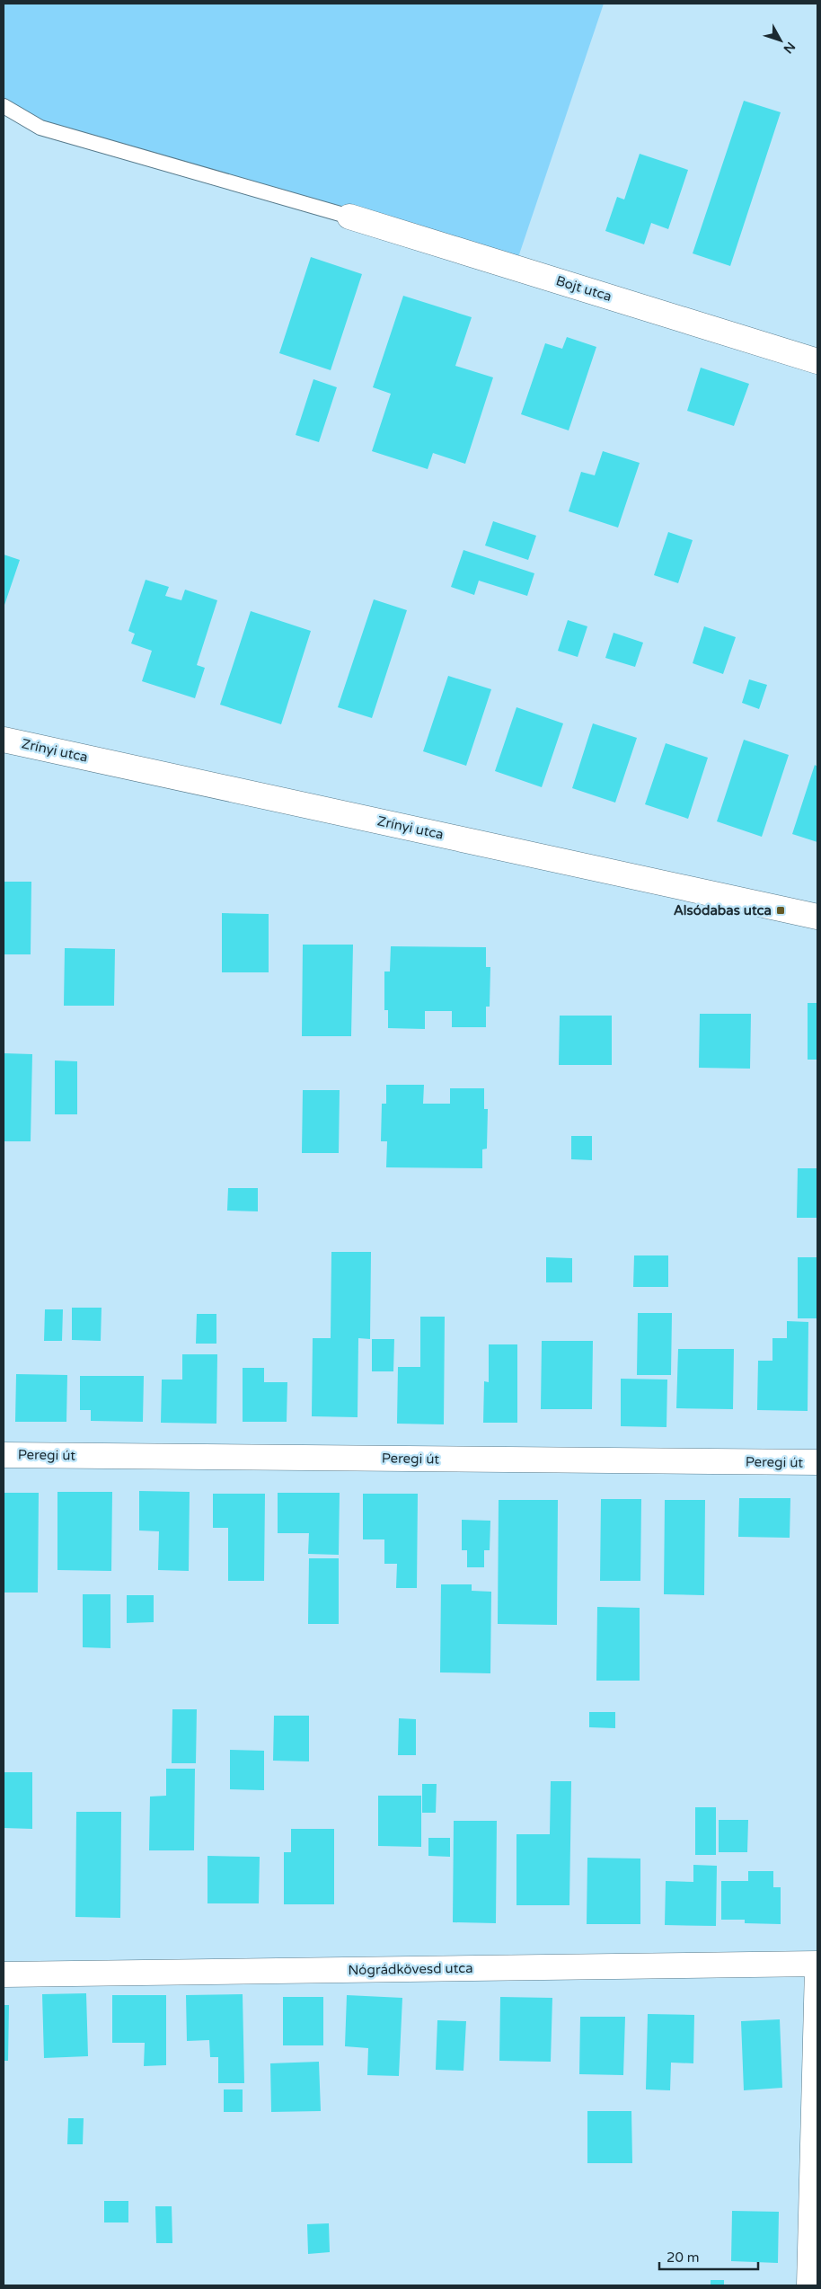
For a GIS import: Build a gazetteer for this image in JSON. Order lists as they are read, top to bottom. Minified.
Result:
{"streets":{"street":["Bojt utca","Zrínyi utca","Peregi út","Nógrádkövesd utca"]},"places":{"transit":["Alsódabas utca"]},"scale_bar":"20 m","north":"bottom right"}
